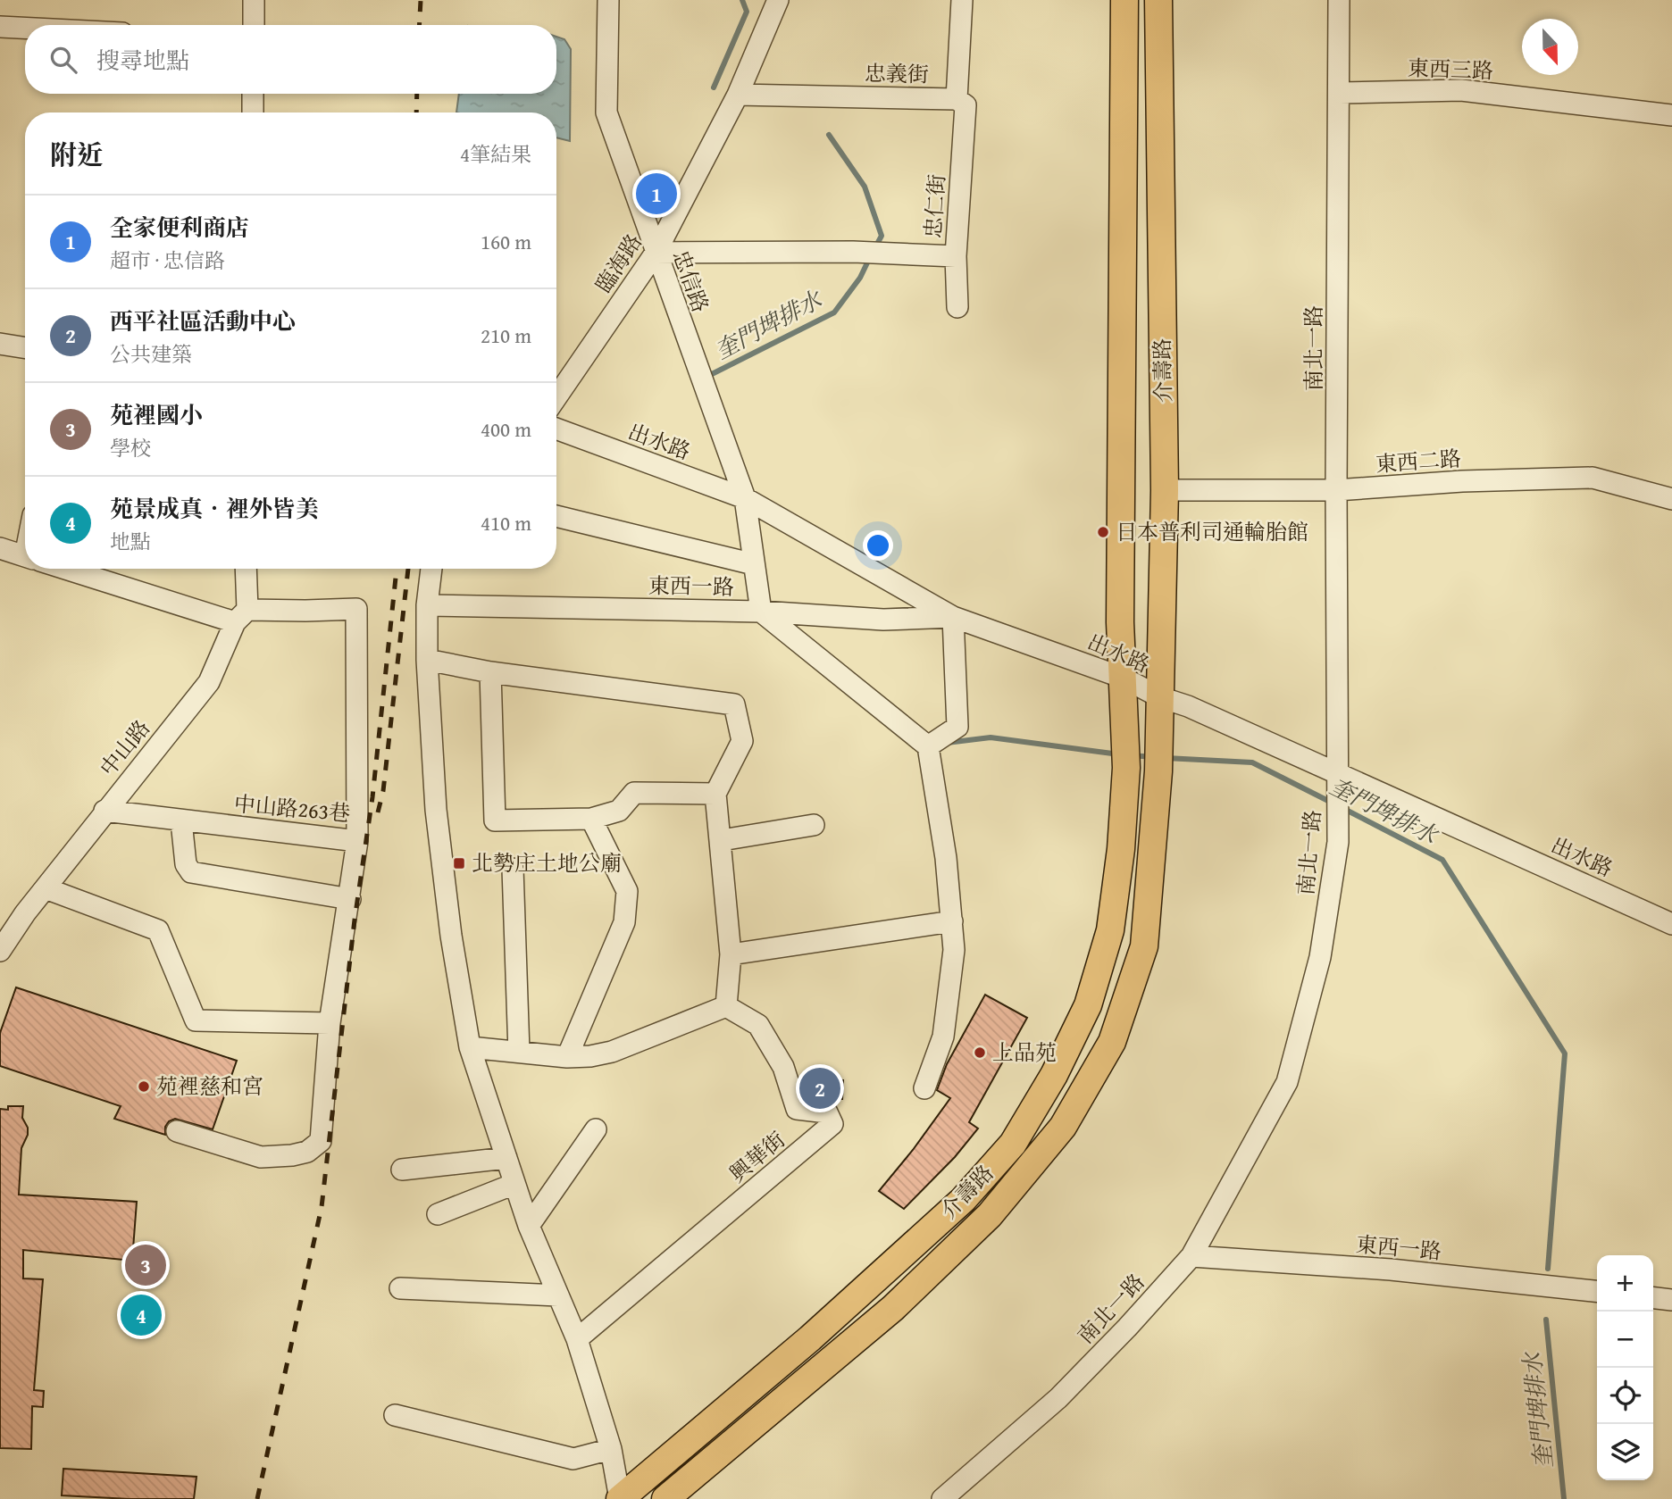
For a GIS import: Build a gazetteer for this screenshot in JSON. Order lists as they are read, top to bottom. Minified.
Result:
{"streets":{"main road":["介壽路"],"street":["東西三路","忠義街","忠仁街","臨海路","忠信路","南北一路","出水路","東西二路","東西一路","中山路","中山路263巷","興華街"]},"crossings":[["東西三路","南北一路"],["忠義街","忠仁街"],["忠義街","臨海路"],["忠仁街","臨海路"],["忠仁街","忠信路"],["臨海路","忠信路"],["忠信路","出水路"],["忠信路","東西一路"],["南北一路","出水路"],["南北一路","東西二路"],["南北一路","東西一路"],["介壽路","出水路"],["介壽路","東西二路"],["出水路","東西一路"],["中山路","中山路263巷"]],"water":["奎門埤排水"],"places":{"other":["日本普利司通輪胎館","上品苑","苑裡慈和宮"],"transit":["北勢庄土地公廟"]},"north":"bottom","page":{"search":"搜尋地點","heading":["附近","4筆結果"],"pins":["1","2","3","4"],"list":[{"mark":"1","name":"全家便利商店","note":"超市 · 忠信路","value":"160 m"},{"mark":"2","name":"西平社區活動中心","note":"公共建築","value":"210 m"},{"mark":"3","name":"苑裡國小","note":"學校","value":"400 m"},{"mark":"4","name":"苑景成真．裡外皆美","note":"地點","value":"410 m"}],"map_buttons":["+","−"]}}
